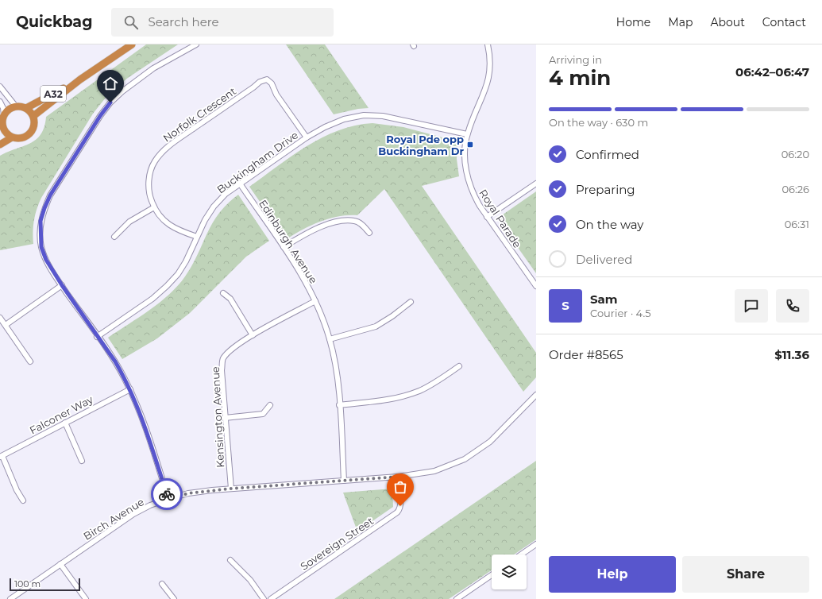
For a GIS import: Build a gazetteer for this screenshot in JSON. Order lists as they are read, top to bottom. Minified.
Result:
{"streets":{"highway":["A32"],"street":["Norfolk Crescent","Buckingham Drive","Royal Parade","Edinburgh Avenue","Falconer Way","Kensington Avenue","Birch Avenue","Sovereign Street"]},"crossings":[["Norfolk Crescent","Buckingham Drive"],["Buckingham Drive","Royal Parade"],["Buckingham Drive","Edinburgh Avenue"],["Edinburgh Avenue","Kensington Avenue"],["Edinburgh Avenue","Birch Avenue"],["Kensington Avenue","Birch Avenue"],["Birch Avenue","Sovereign Street"]],"places":{"transit":["Royal Pde opp Buckingham Dr"]},"scale_bar":"100 m","page":{"header":"Quickbag","search":"Search here","nav":["Home","Map","About","Contact"],"heading":["4 min","Arriving in","06:42–06:47"],"panel":["Sam","Courier · 4.5","Order #8565","$11.36"],"bar":"On the way · 630 m","list":[["Confirmed","06:20"],["Preparing","06:26"],["On the way","06:31"],"Delivered"],"round":"S","buttons":["Help","Share"],"scale":"100 m"}}
